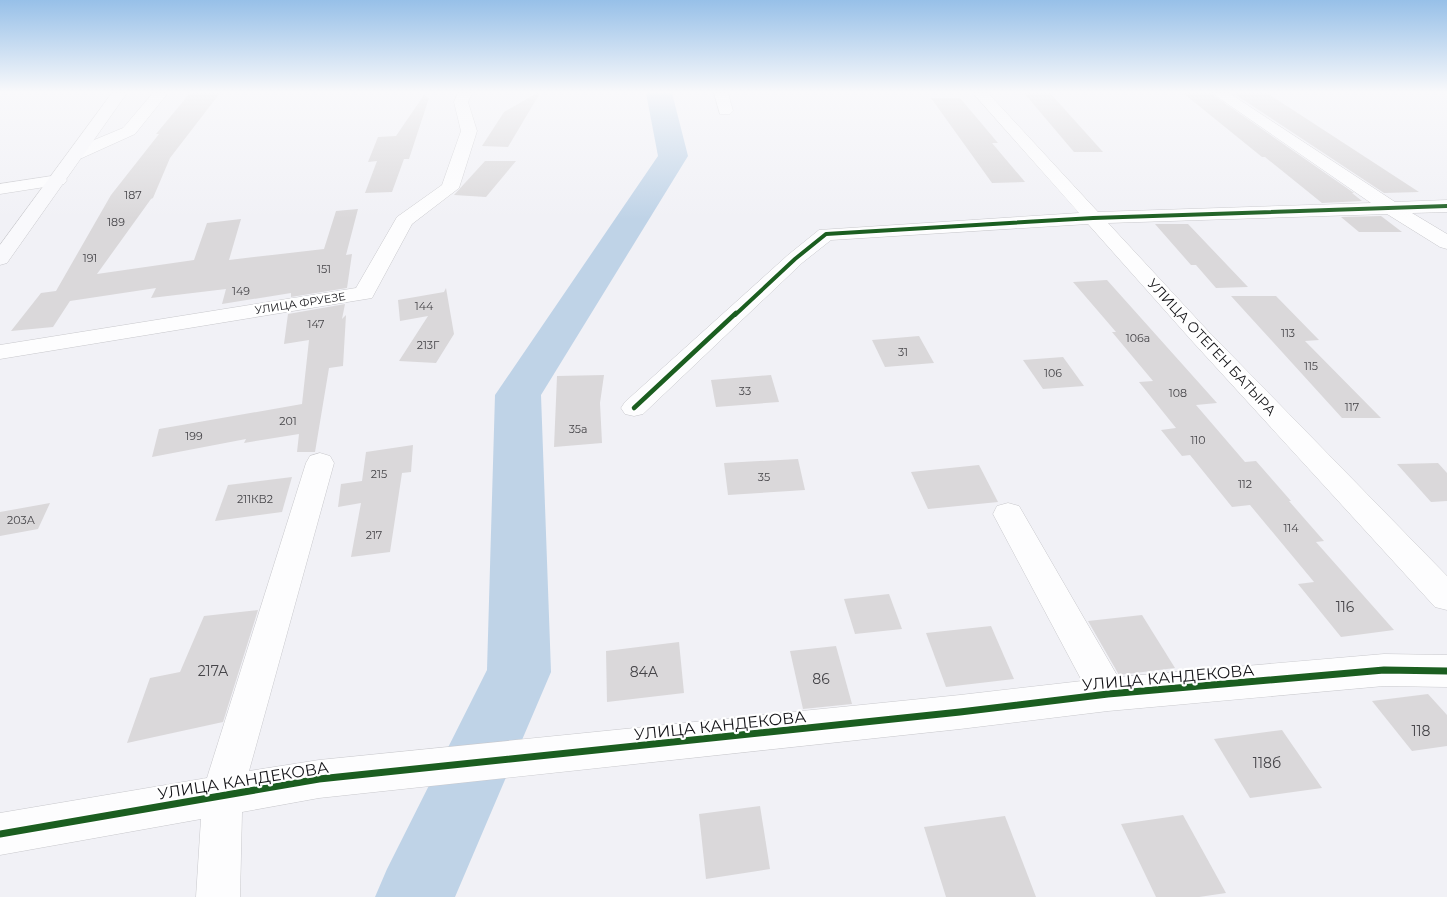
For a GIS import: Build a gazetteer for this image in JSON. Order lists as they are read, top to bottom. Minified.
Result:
{"streets":{"street":["УЛИЦА ФРУЕЗЕ","УЛИЦА ОТЕГЕН БАТЫРА","УЛИЦА КАНДЕКОВА"]},"house_numbers":["187","189","191","151","149","144","147","113","106а","213Г","31","115","106","33","108","117","201","35а","199","110","215","35","112","211КВ2","203А","114","217","116","217А","84А","86","118","118б"]}
